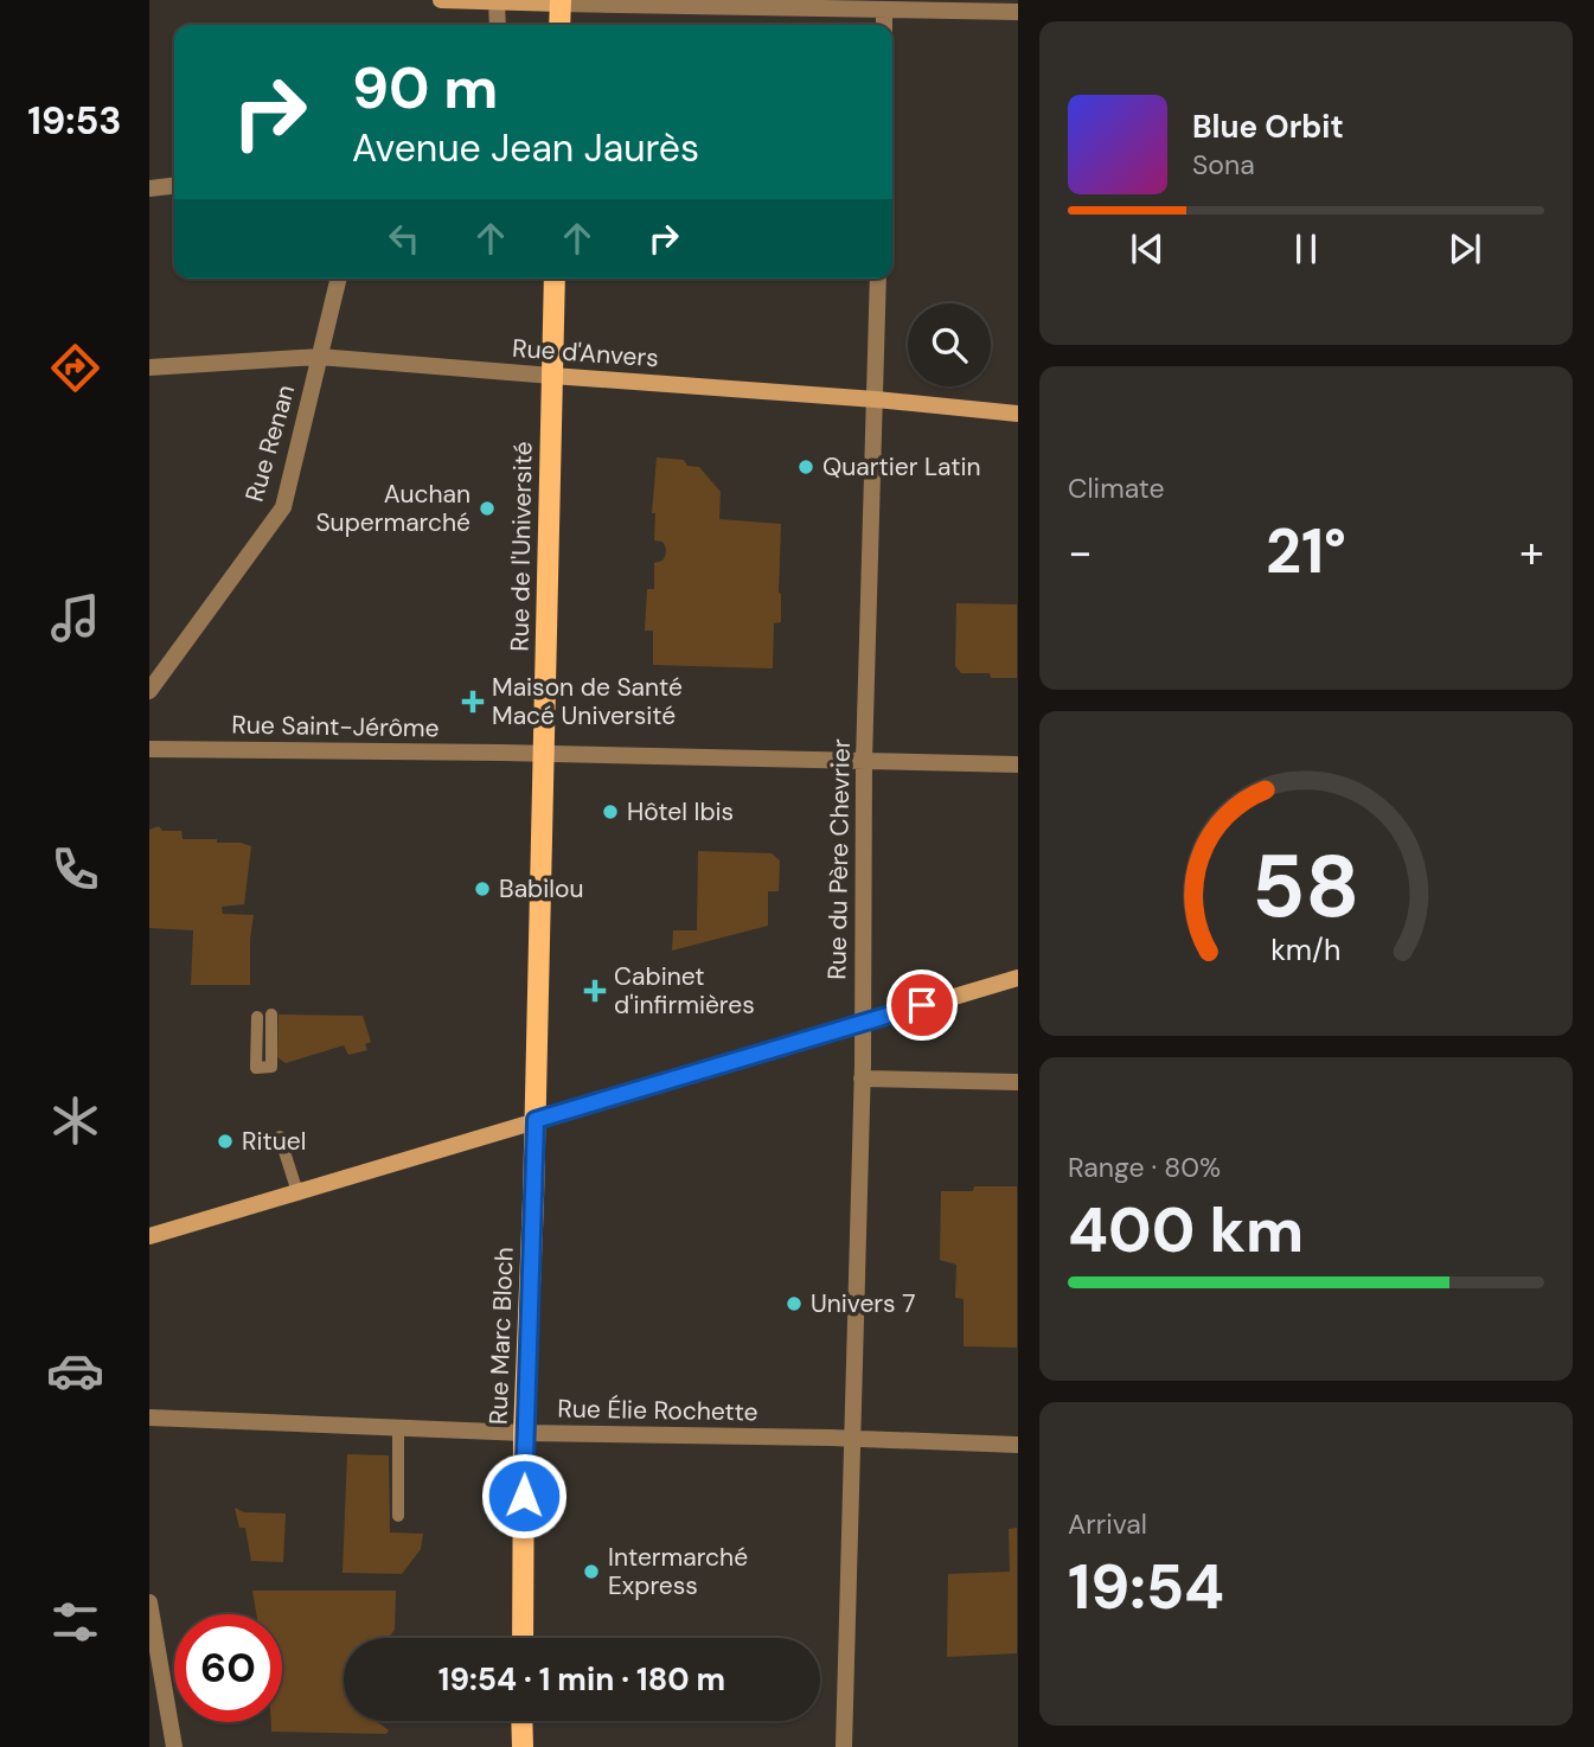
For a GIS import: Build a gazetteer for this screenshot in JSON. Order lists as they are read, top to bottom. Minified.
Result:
{"streets":{"main road":["Rue d'Anvers","Rue de l'Université","Rue Marc Bloch"],"street":["Rue Renan","Rue Saint-Jérôme","Rue du Père Chevrier","Rue Élie Rochette"]},"crossings":[["Rue d'Anvers","Rue Renan"],["Rue d'Anvers","Rue de l'Université"],["Rue d'Anvers","Rue du Père Chevrier"],["Rue de l'Université","Rue Saint-Jérôme"],["Rue de l'Université","Rue Marc Bloch"],["Rue Saint-Jérôme","Rue du Père Chevrier"],["Rue du Père Chevrier","Rue Élie Rochette"],["Rue Marc Bloch","Rue Élie Rochette"]],"places":{"other":["Quartier Latin","Auchan Supermarché","Hôtel Ibis","Babilou","Rituel","Univers 7","Intermarché Express"],"health":["Maison de Santé Macé Université","Cabinet d'infirmières"]},"page":{"tabs":"19:53","turn":["90 m","Avenue Jean Jaurès"],"song":["Blue Orbit","Sona"],"tile":["Climate",["Range · 80%","400 km"],["Arrival","19:54"]],"heat":["−","21°","+"],"limit":"60","trip":"19:54 · 1 min · 180 m","gauge":["58","km/h"]}}
